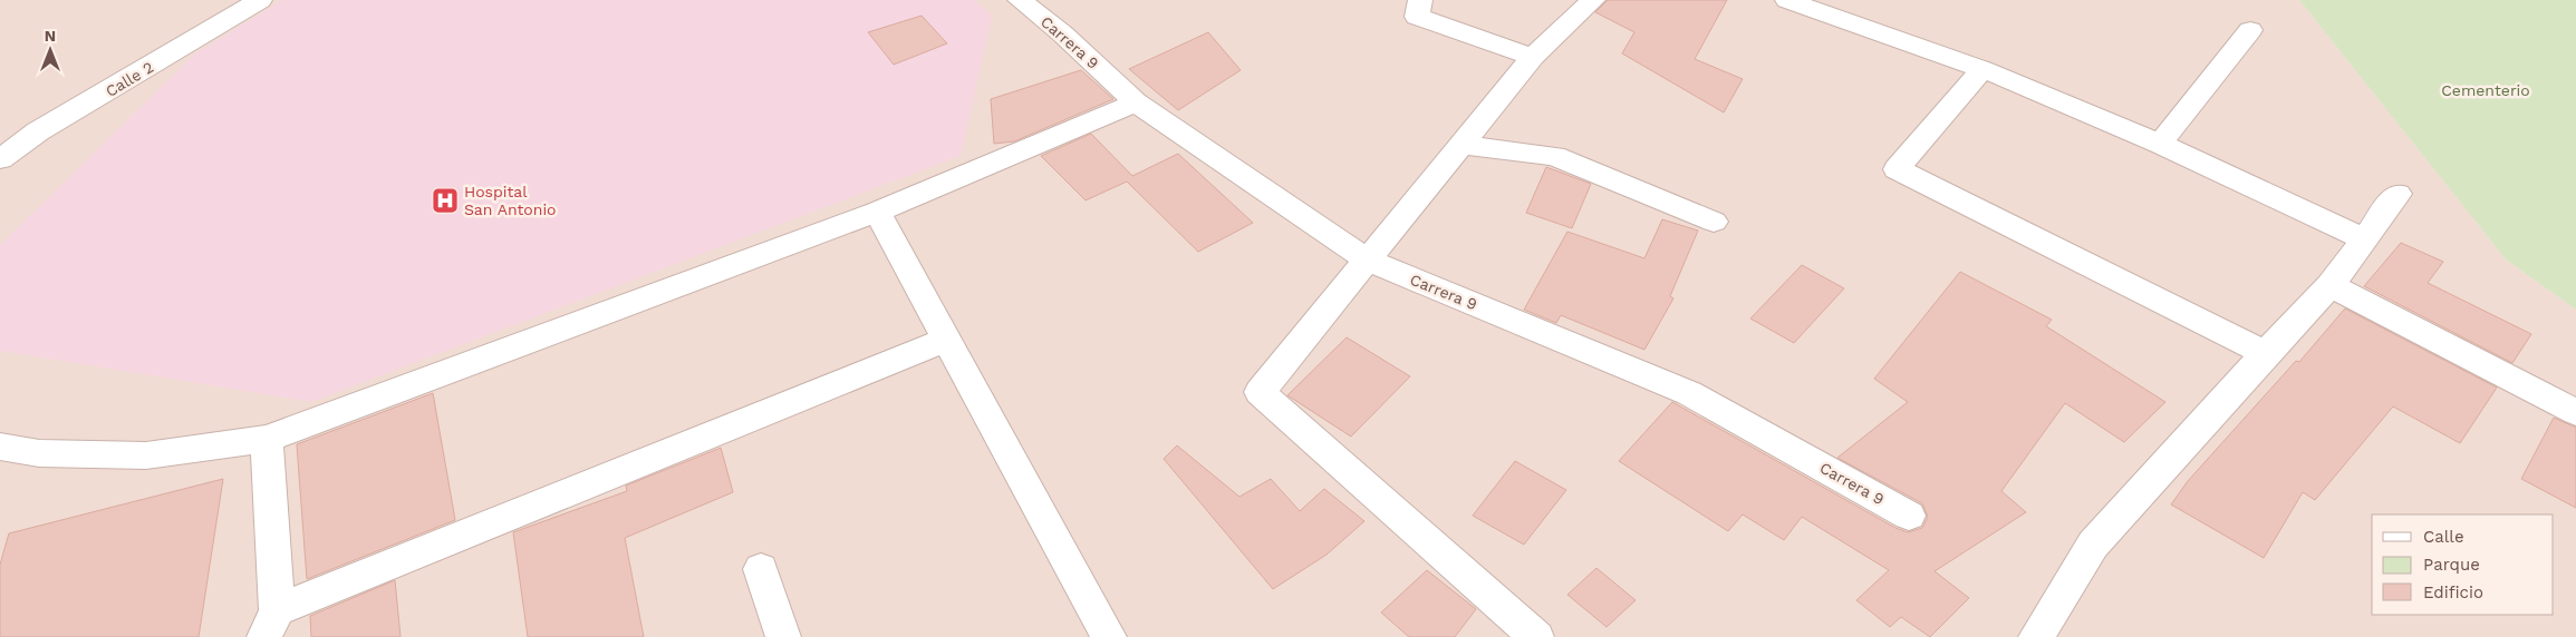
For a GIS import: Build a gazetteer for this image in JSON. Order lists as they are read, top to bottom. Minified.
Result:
{"streets":{"street":["Carrera 9","Calle 2"]},"parks":["Cementerio"],"places":{"hospital":["Hospital San Antonio"]},"legend":["Calle","Parque","Edificio"],"north":"top"}
